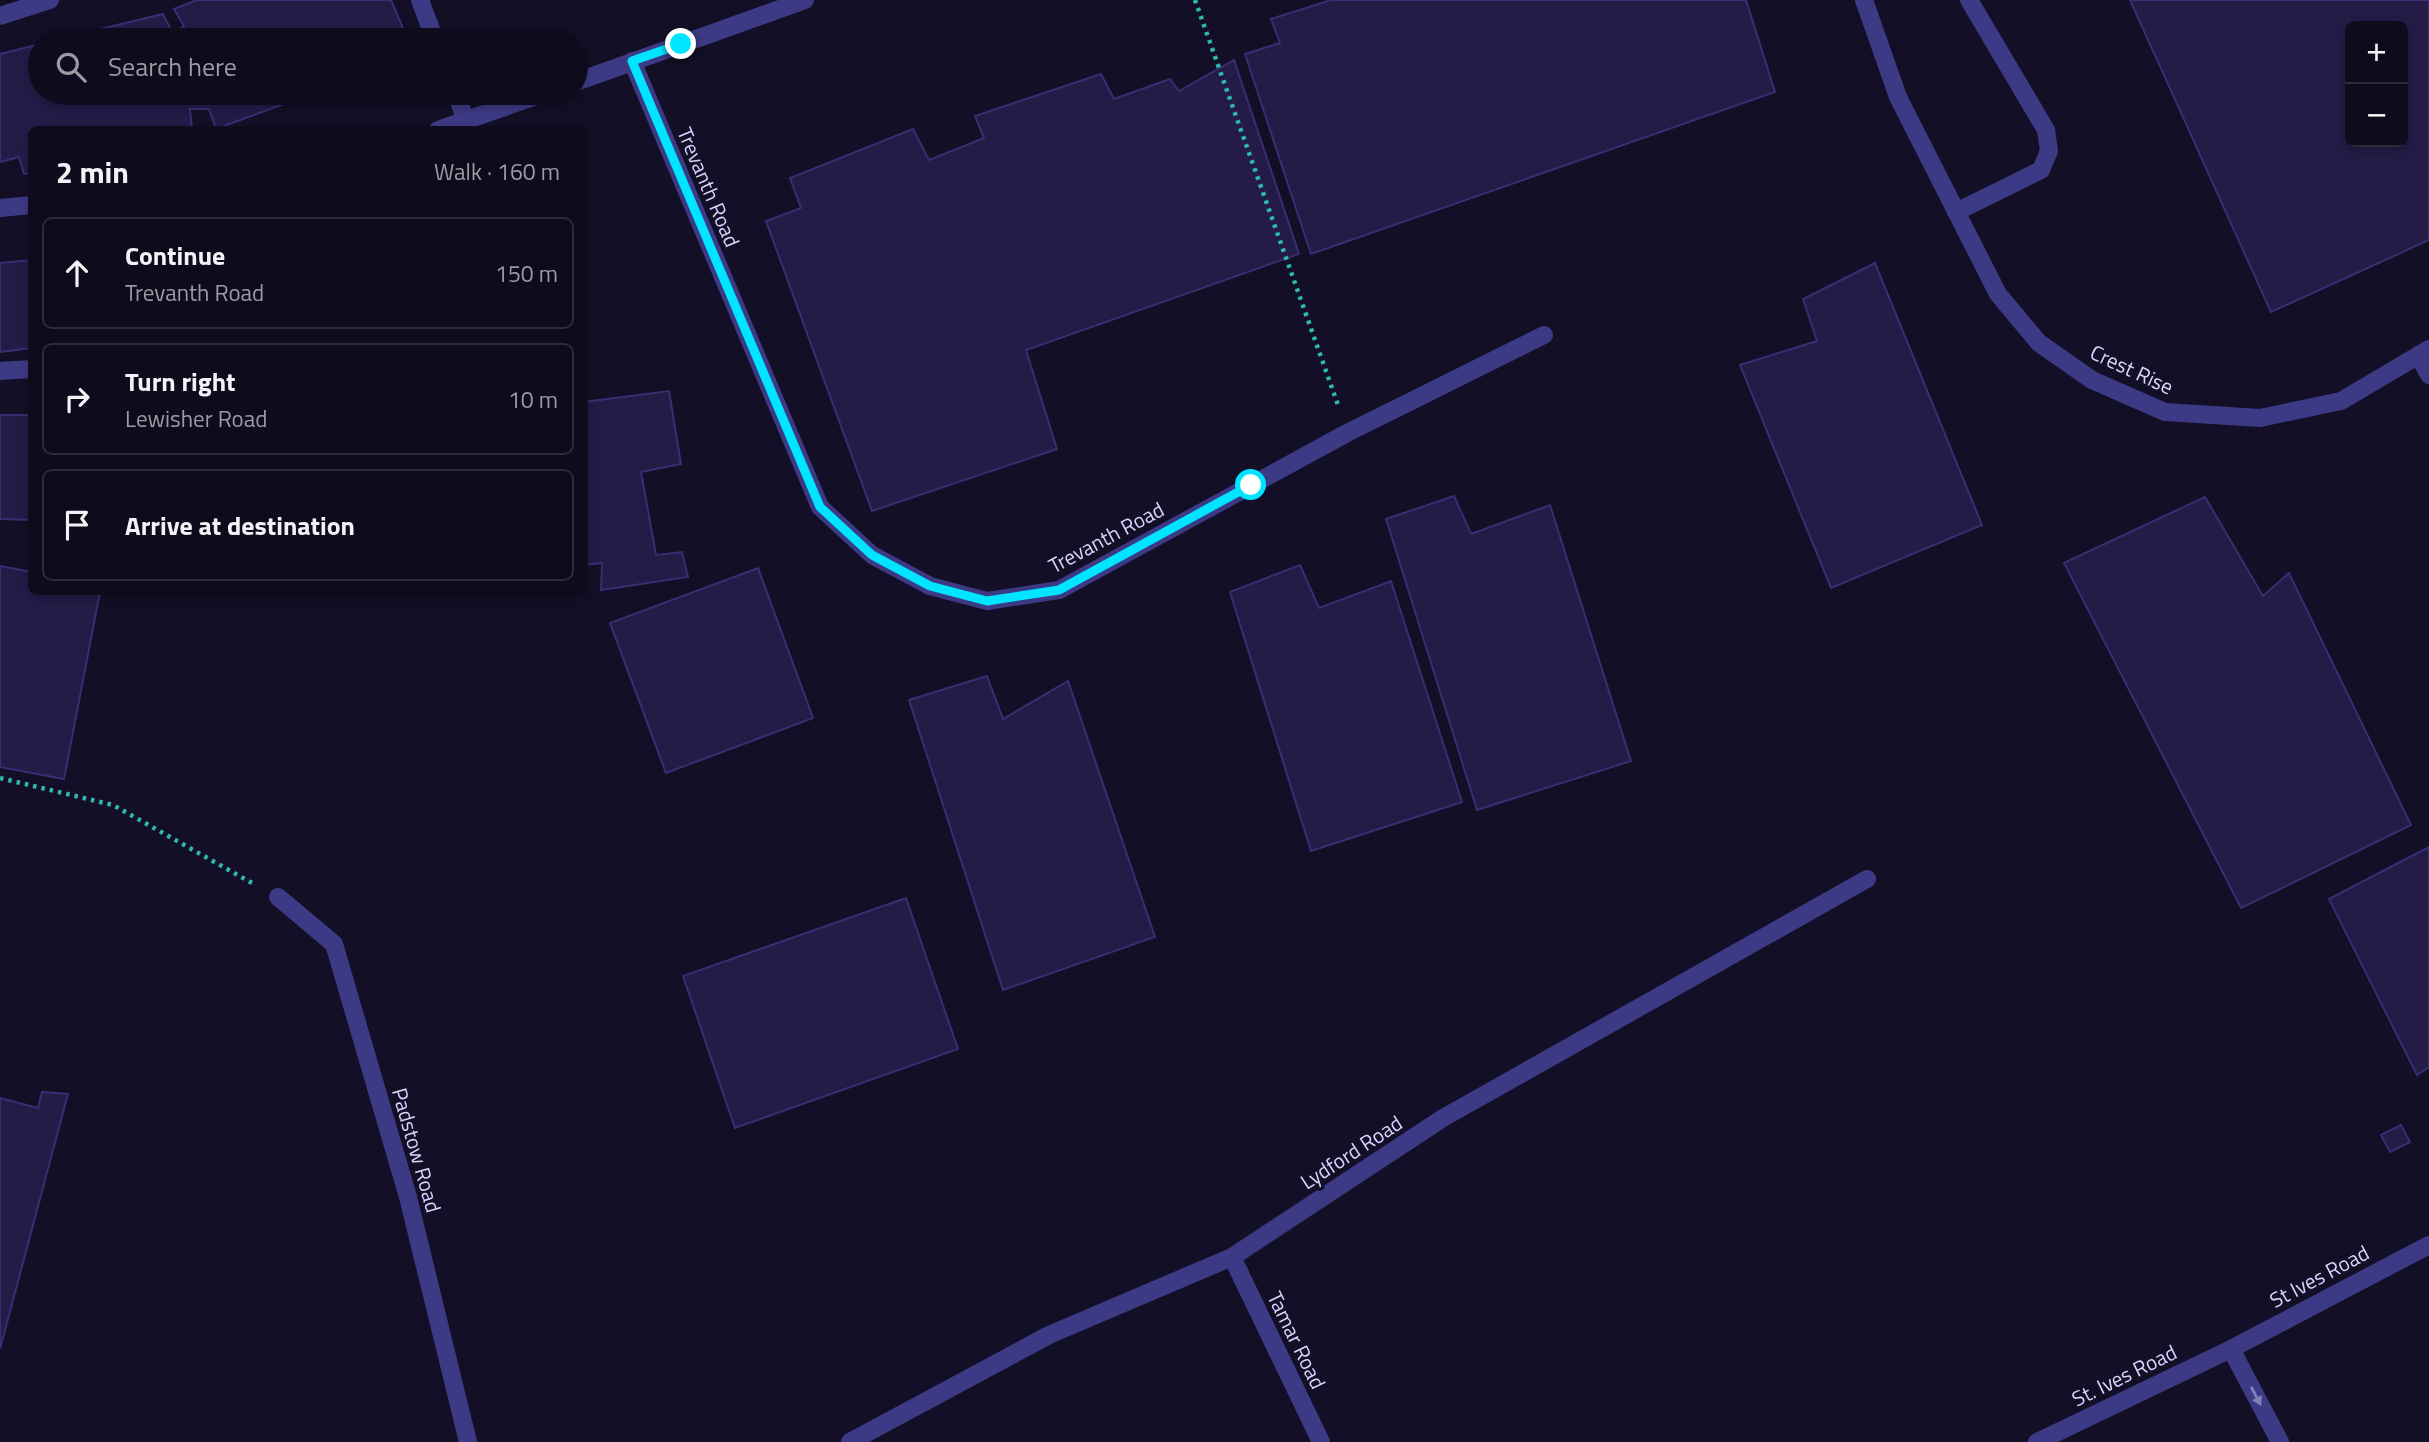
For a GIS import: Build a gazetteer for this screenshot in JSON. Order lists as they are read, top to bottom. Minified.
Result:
{"streets":{"street":["Trevanth Road","Crest Rise","Padstow Road","Lydford Road","St Ives Road","Tamar Road","St. Ives Road"]},"crossings":[["Lydford Road","Tamar Road"],["St Ives Road","St. Ives Road"]],"page":{"map_buttons":["+","−"],"search":"Search here","heading":["2 min","Walk · 160 m"],"list":[["Continue","Trevanth Road","150 m"],["Turn right","Lewisher Road","10 m"],"Arrive at destination"]}}
